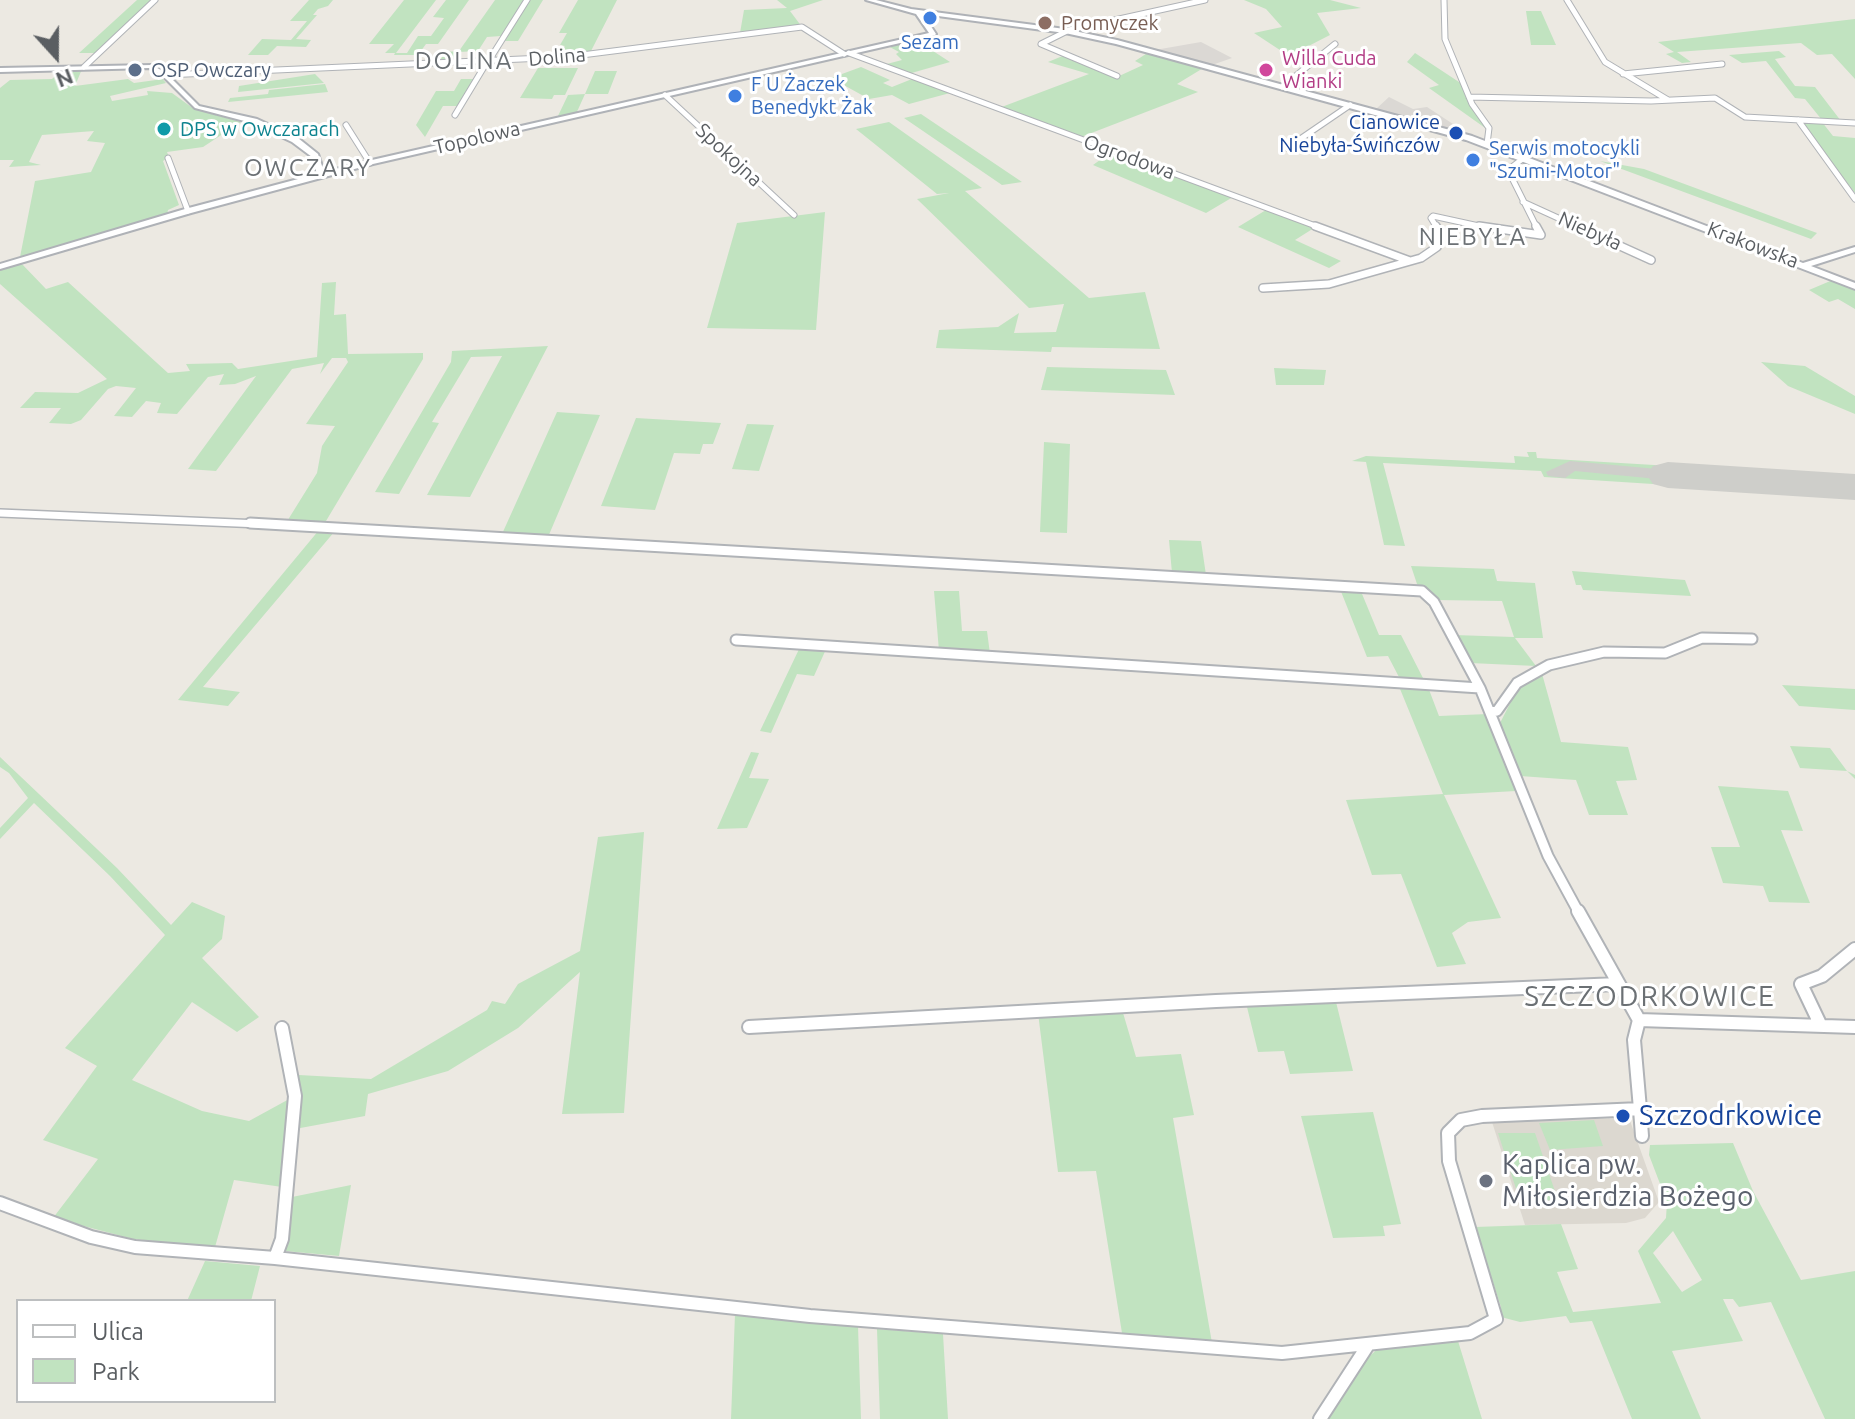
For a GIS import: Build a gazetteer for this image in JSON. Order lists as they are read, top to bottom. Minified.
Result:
{"streets":{"street":["Dolina","Topolowa","Spokojna","Ogrodowa","Niebyła","Krakowska"]},"crossings":[["Dolina","Topolowa"],["Dolina","Ogrodowa"],["Topolowa","Spokojna"],["Topolowa","Ogrodowa"]],"districts":["DOLINA","OWCZARY","NIEBYŁA","SZCZODRKOWICE"],"places":["Sezam","Promyczek","OSP Owczary","Willa Cuda Wianki","F U Żaczek Benedykt Żak","DPS w Owczarach","Cianowice Niebyła-Świńczów","Serwis motocykli \"Szumi-Motor\"","Szczodrkowice","Kaplica pw. Miłosierdzia Bożego"],"legend":["Ulica","Park"],"north":"bottom"}
